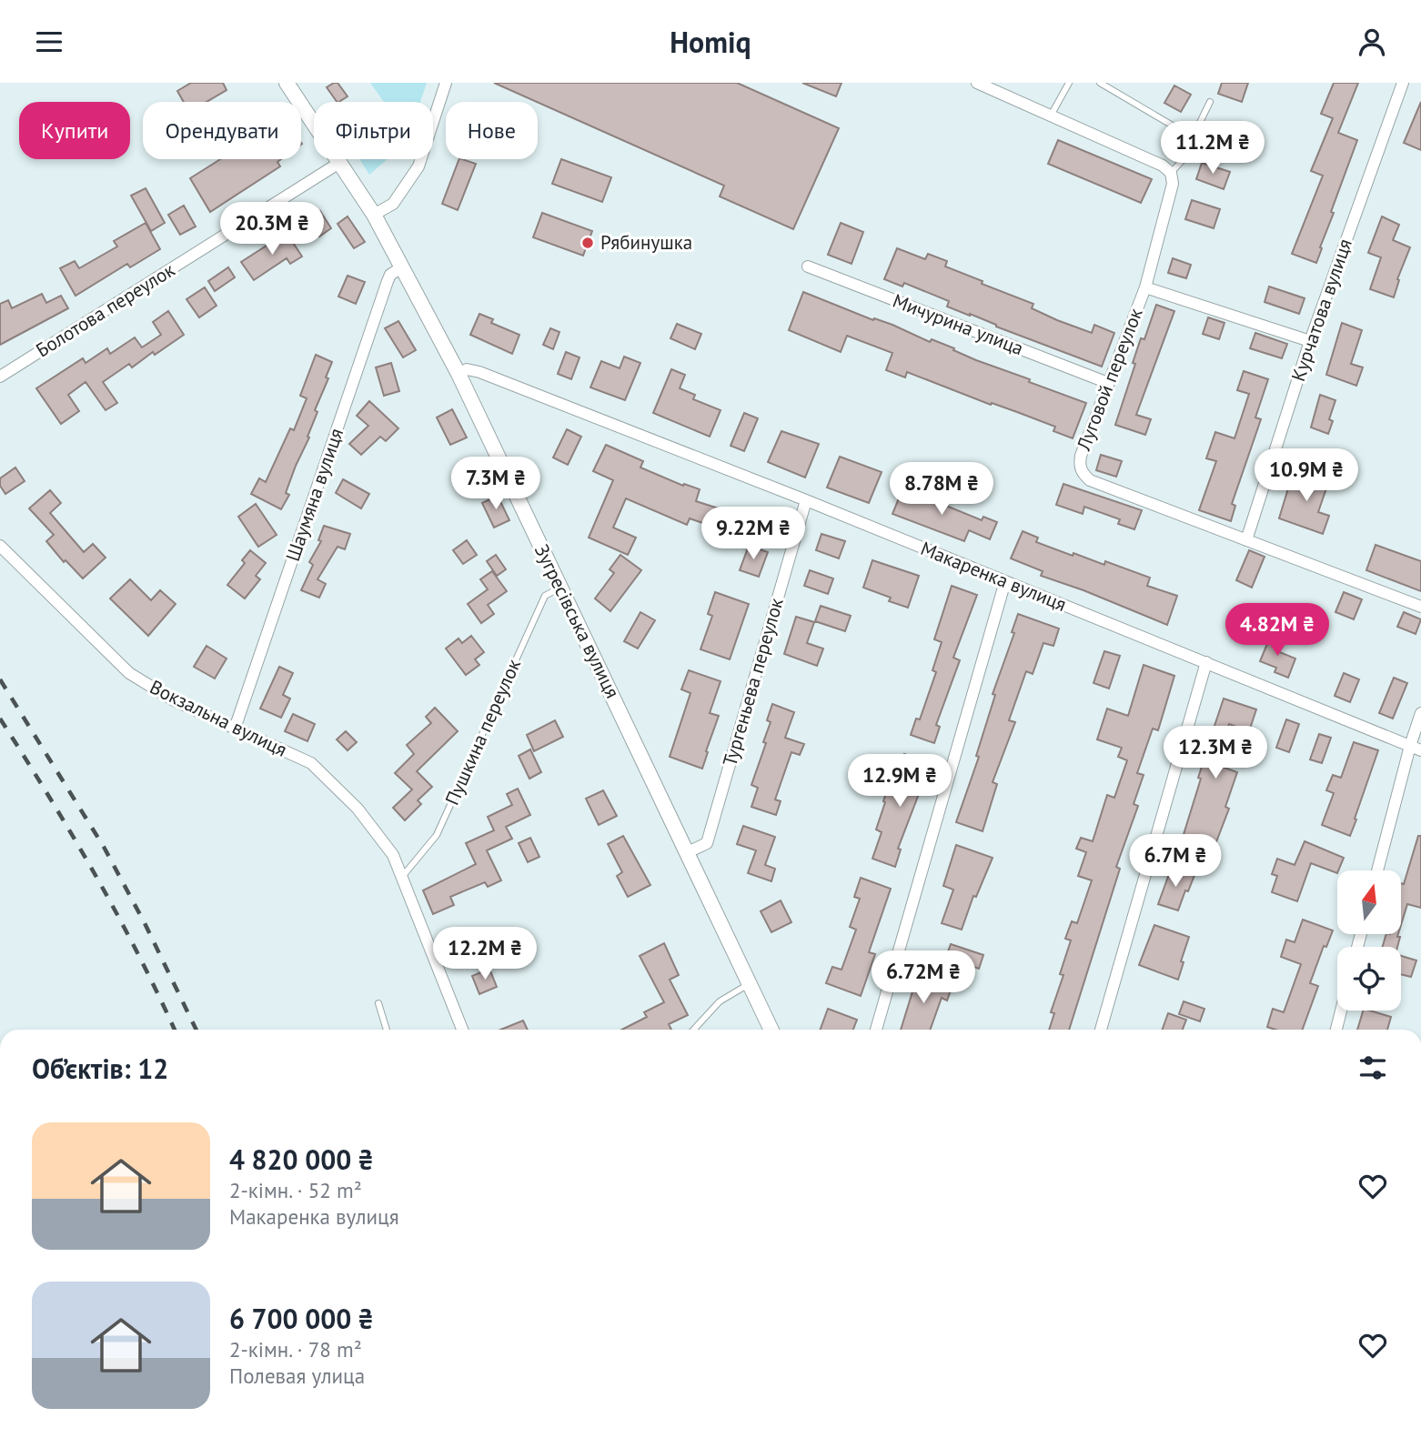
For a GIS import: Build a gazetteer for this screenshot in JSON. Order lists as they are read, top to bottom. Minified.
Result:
{"streets":{"street":["Болотова переулок","Курчатова вулиця","Мичурина улица","Луговой переулок","Шаумяна вулиця","Макаренка вулиця","Зугресівська вулиця","Тургеньева переулок","Вокзальна вулиця"],"lane":["Пушкина переулок"]},"crossings":[["Болотова переулок","Зугресівська вулиця"],["Курчатова вулиця","Луговой переулок"],["Мичурина улица","Луговой переулок"],["Шаумяна вулиця","Зугресівська вулиця"],["Шаумяна вулиця","Вокзальна вулиця"],["Макаренка вулиця","Зугресівська вулиця"],["Макаренка вулиця","Тургеньева переулок"],["Зугресівська вулиця","Тургеньева переулок"],["Зугресівська вулиця","Пушкина переулок"],["Вокзальна вулиця","Пушкина переулок"]],"places":["Рябинушка"],"north":"top","page":{"header":"Homiq","chip":["Купити","Орендувати","Фільтри","Нове"],"price":["11.2M ₴","20.3M ₴","10.9M ₴","7.3M ₴","8.78M ₴","9.22M ₴","4.82M ₴","12.3M ₴","12.9M ₴","6.7M ₴","12.2M ₴","6.72M ₴"],"heading":"Об’єктів: 12","list":[{"name":"4 820 000 ₴","note":"2-кімн. · 52 m² · Макаренка вулиця"},{"name":"6 700 000 ₴","note":"2-кімн. · 78 m² · Полевая улица"}]}}
